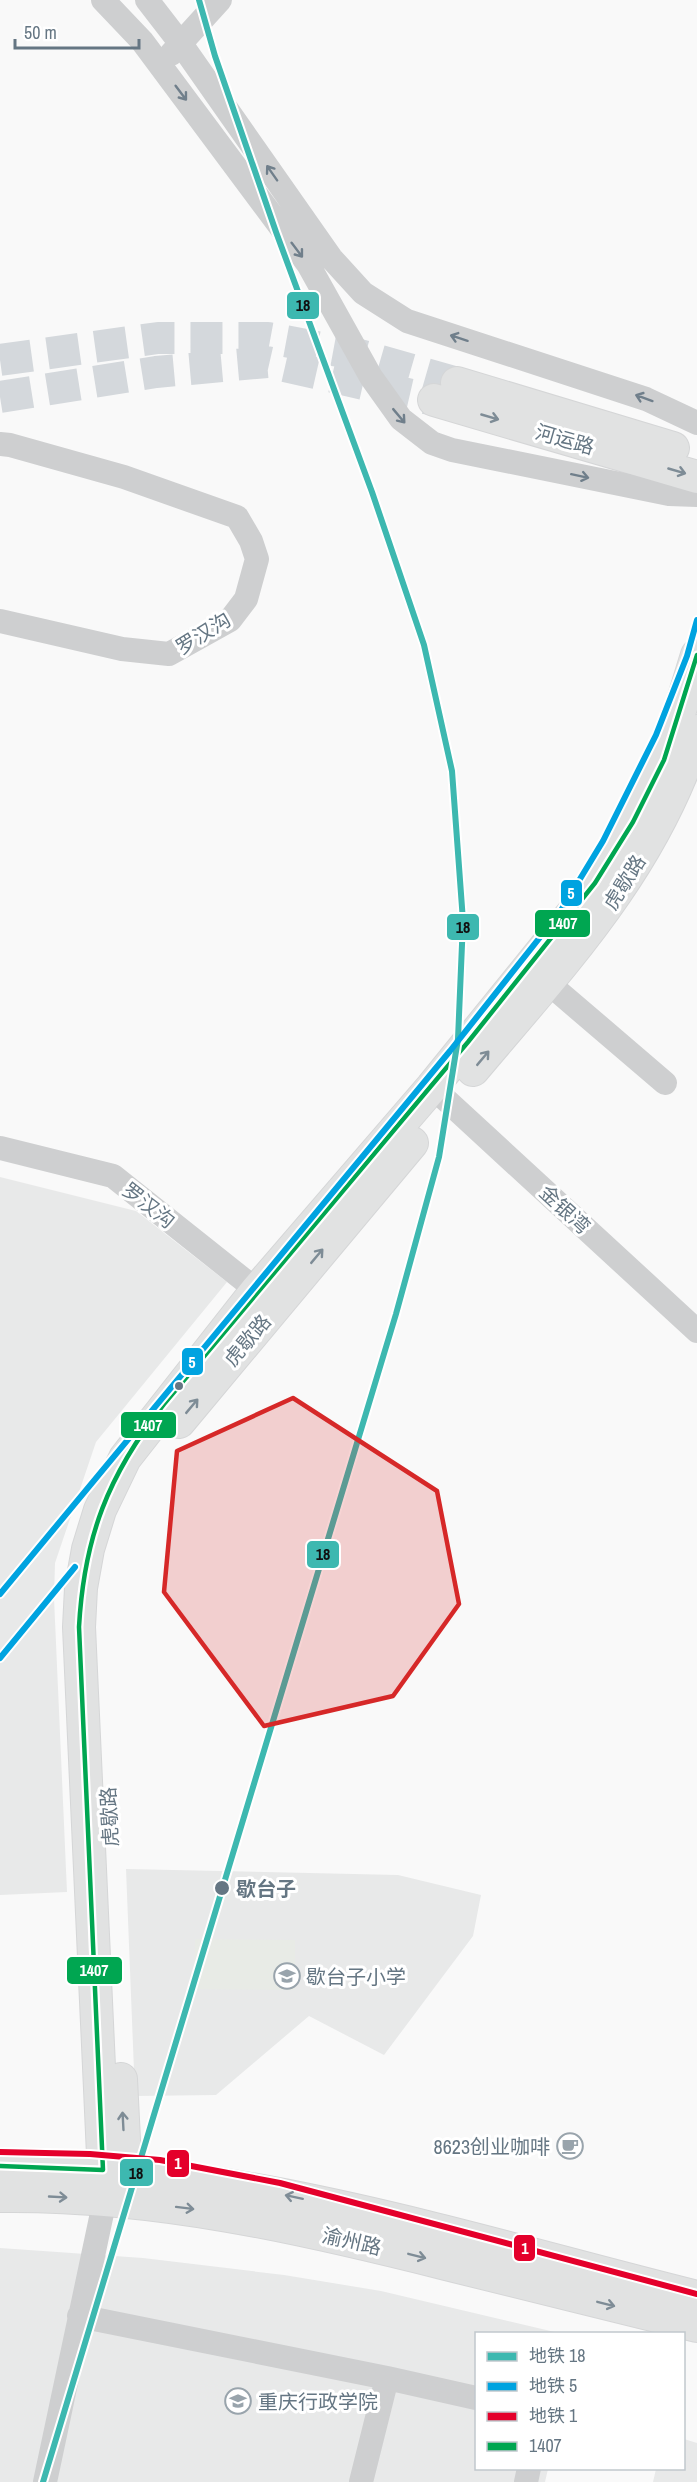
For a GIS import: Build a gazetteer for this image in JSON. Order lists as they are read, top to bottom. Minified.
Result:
{"streets":{"main road":["河运路","虎歇路","渝州路"],"street":["罗汉沟","金银湾"]},"crossings":[["罗汉沟","虎歇路"],["虎歇路","金银湾"],["虎歇路","渝州路"]],"places":{"other":["歇台子"],"school or university":["歇台子小学","重庆行政学院"],"cafe":["8623创业咖啡"]},"lines":["metro line 18","metro line 5","transit line 1407","metro line 1"],"legend":["地铁 18","地铁 5","地铁 1","1407"],"scale_bar":"50 m"}
